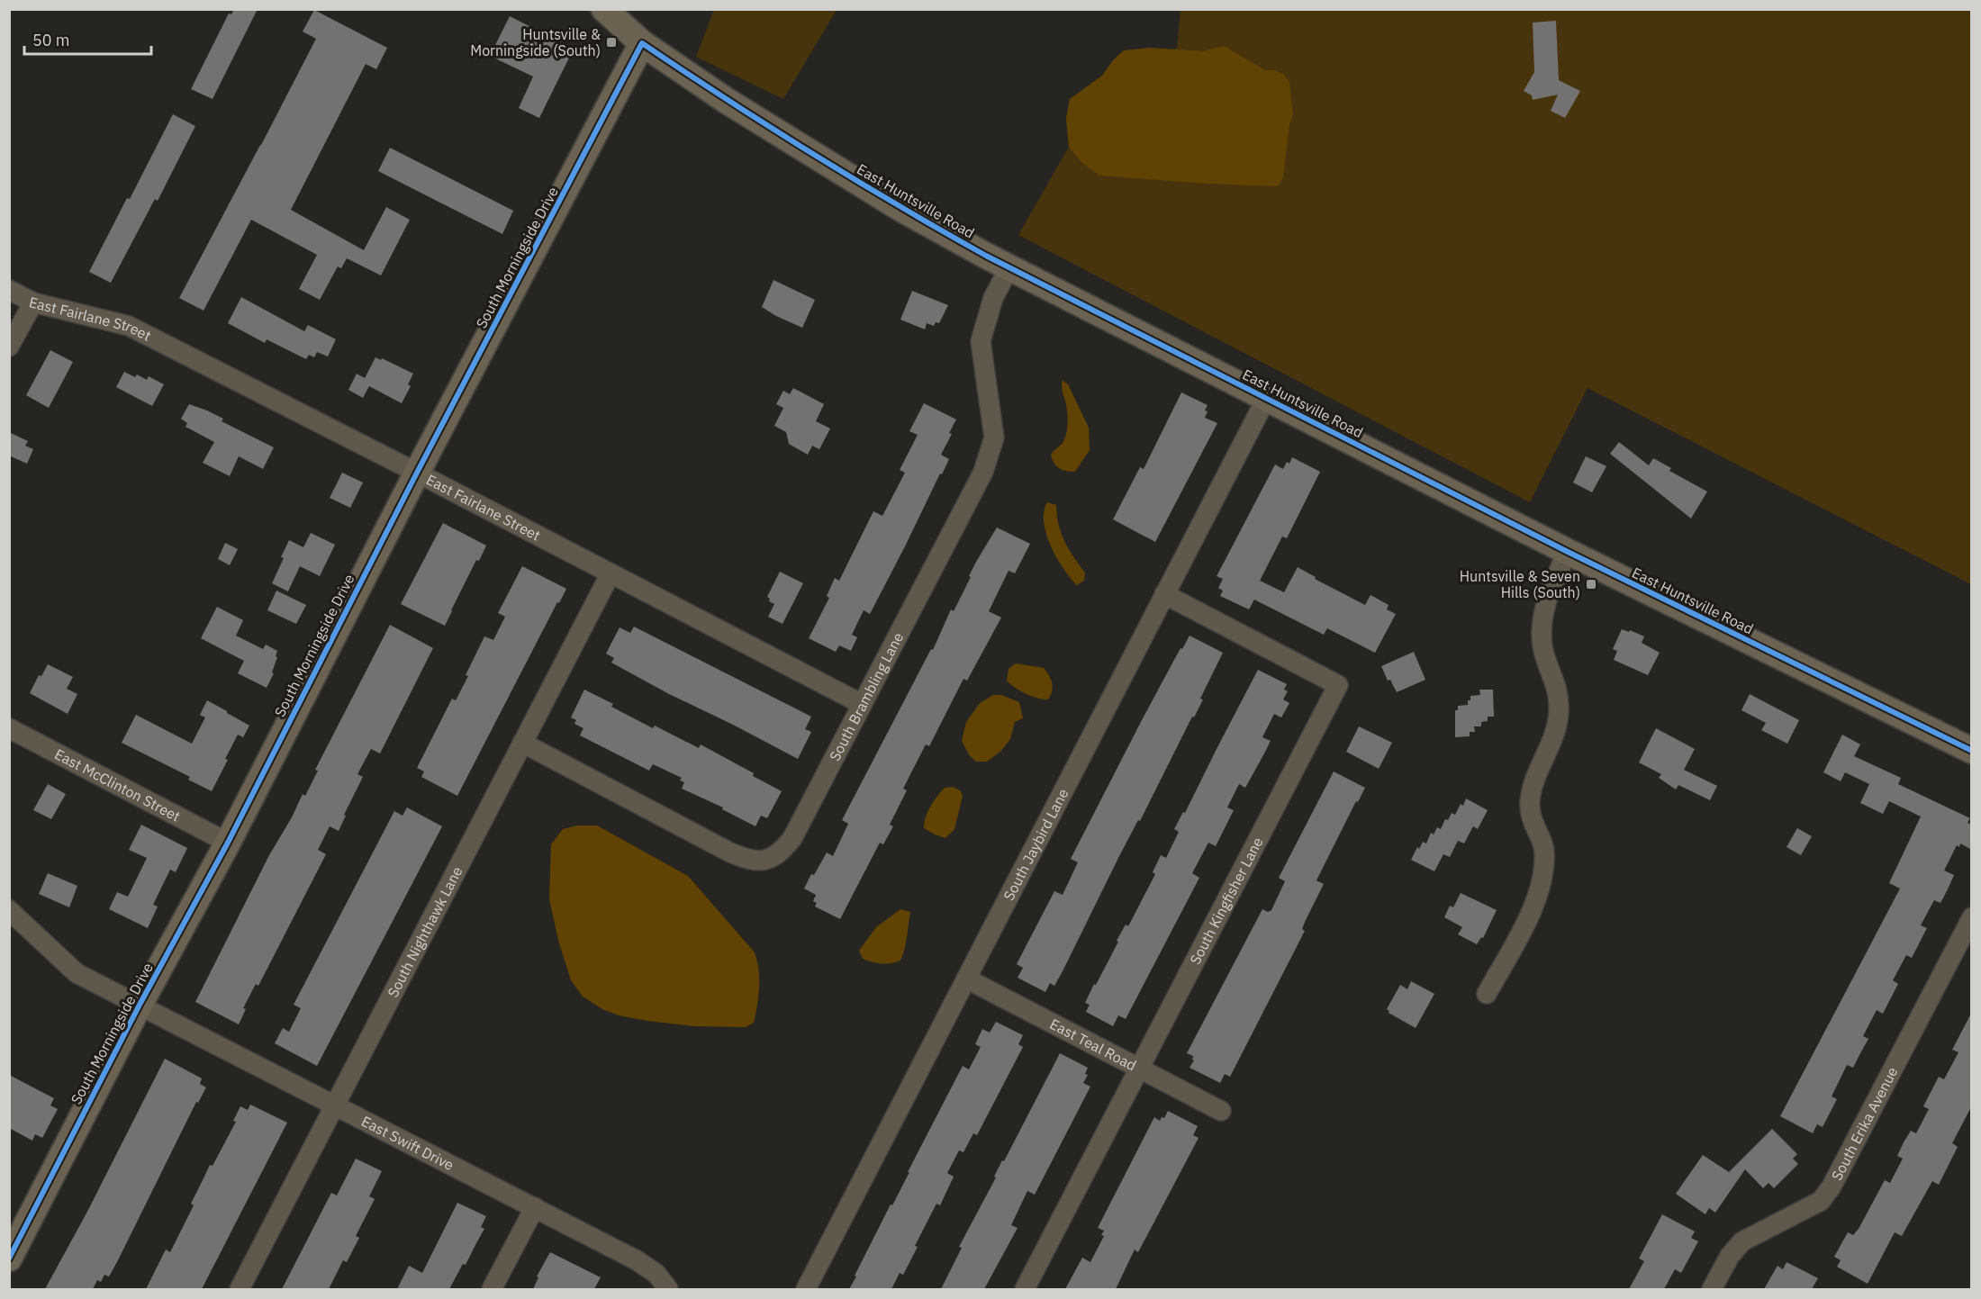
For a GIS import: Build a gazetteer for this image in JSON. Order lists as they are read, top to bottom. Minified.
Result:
{"streets":{"main road":["East Huntsville Road","South Morningside Drive"],"street":["East Fairlane Street","South Brambling Lane","East McClinton Street","South Jaybird Lane","South Kingfisher Lane","South Nighthawk Lane","East Teal Road","South Erika Avenue","East Swift Drive"]},"crossings":[["East Huntsville Road","South Morningside Drive"],["East Huntsville Road","South Brambling Lane"],["East Huntsville Road","South Jaybird Lane"],["South Morningside Drive","East Fairlane Street"],["South Morningside Drive","East McClinton Street"],["South Morningside Drive","East Swift Drive"],["East Fairlane Street","South Brambling Lane"],["East Fairlane Street","South Nighthawk Lane"],["South Brambling Lane","South Nighthawk Lane"],["South Jaybird Lane","South Kingfisher Lane"],["South Jaybird Lane","East Teal Road"],["South Kingfisher Lane","East Teal Road"],["South Nighthawk Lane","East Swift Drive"]],"places":{"transit":["Huntsville & Morningside (South)","Huntsville & Seven Hills (South)"]},"scale_bar":"50 m"}
